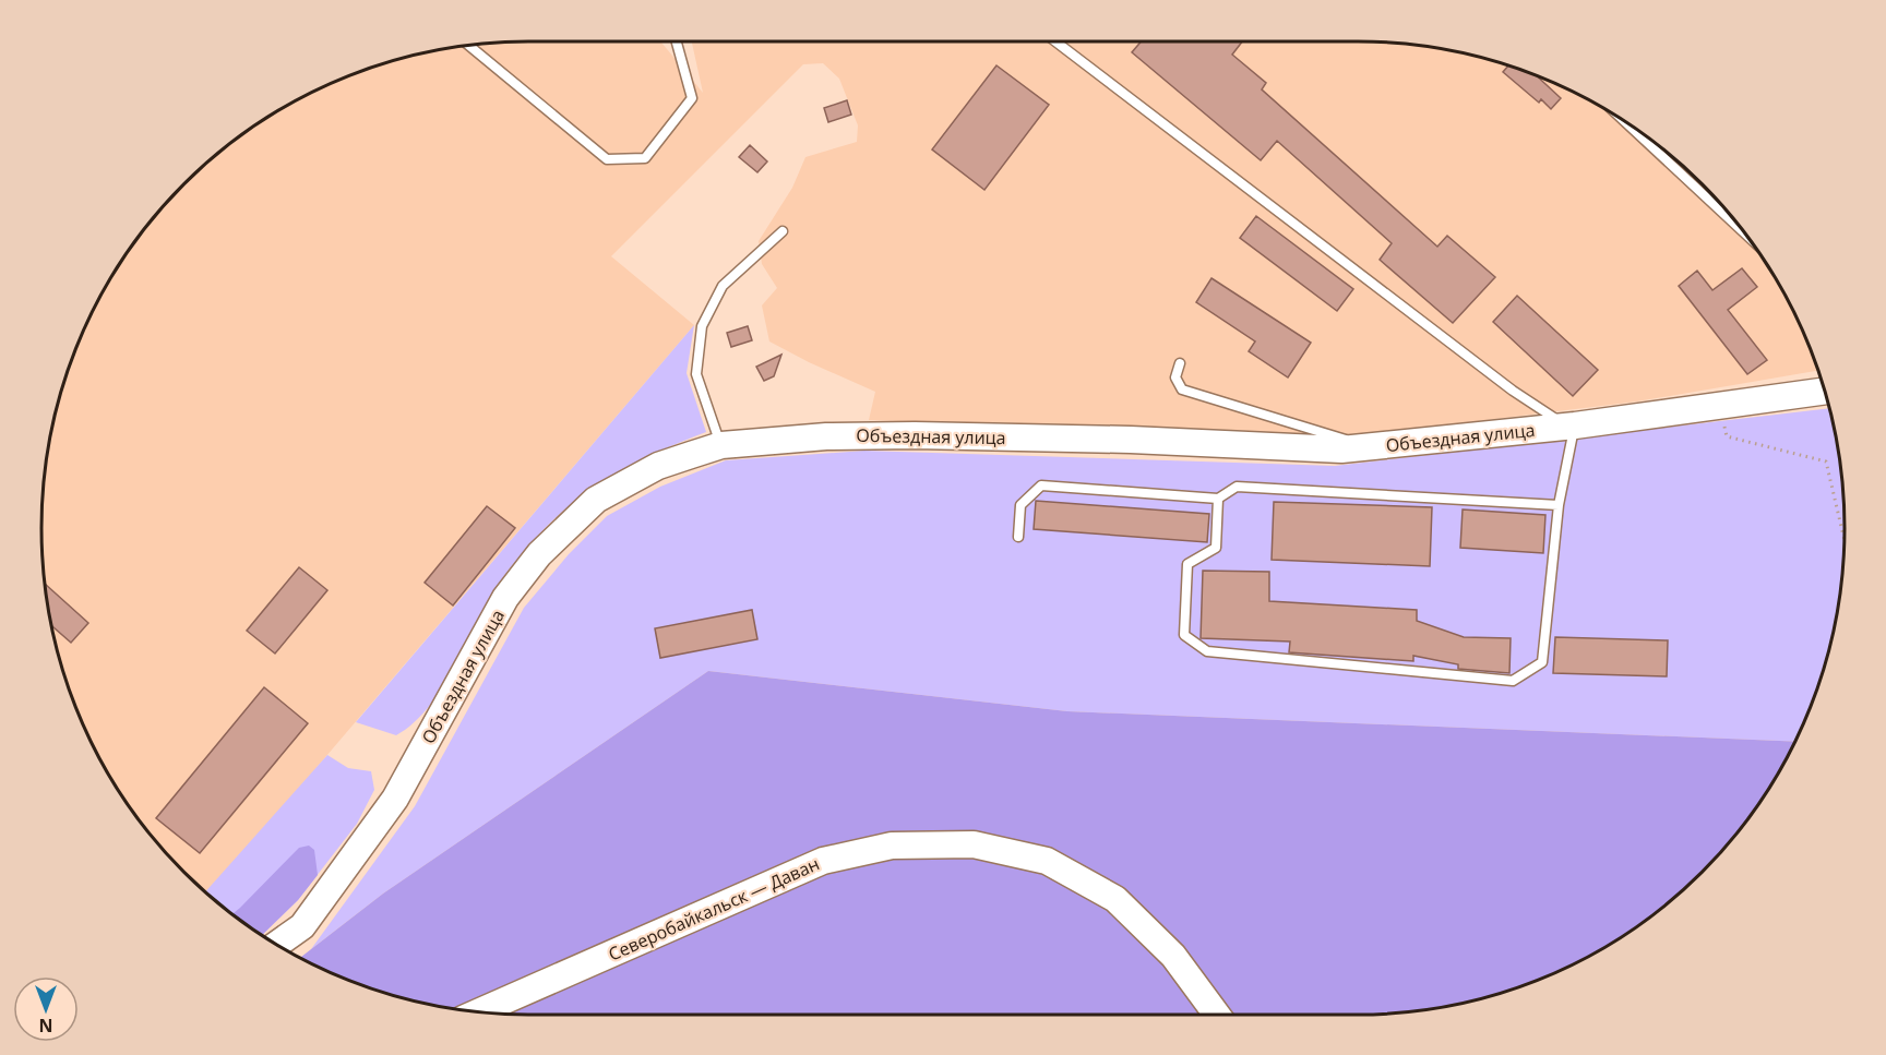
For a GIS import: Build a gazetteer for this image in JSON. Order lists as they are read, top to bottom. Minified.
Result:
{"streets":{"street":["Объездная улица","Северобайкальск — Даван"]},"north":"bottom"}
